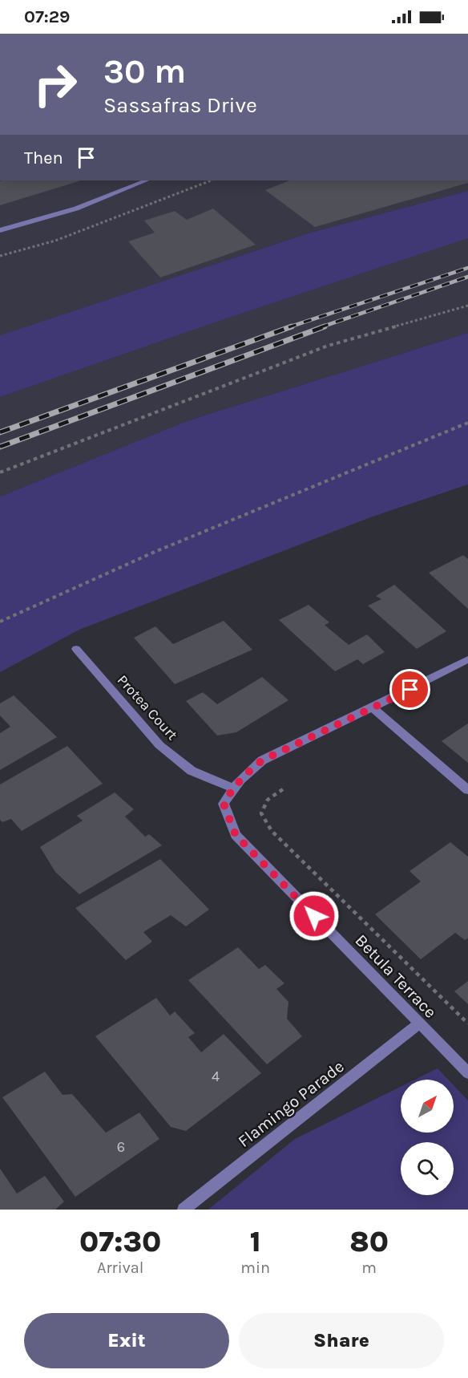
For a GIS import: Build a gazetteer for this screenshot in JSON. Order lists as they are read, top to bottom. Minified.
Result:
{"streets":{"street":["Protea Court","Betula Terrace","Flamingo Parade"]},"crossings":[["Protea Court","Betula Terrace"],["Betula Terrace","Flamingo Parade"]],"house_numbers":["4","6"],"north":"top right","page":{"status":"07:29","turn":["30 m","Sassafras Drive"],"then":"Then","eta":["07:30","Arrival","1","min","80","m"],"buttons":["Exit","Share"]}}
